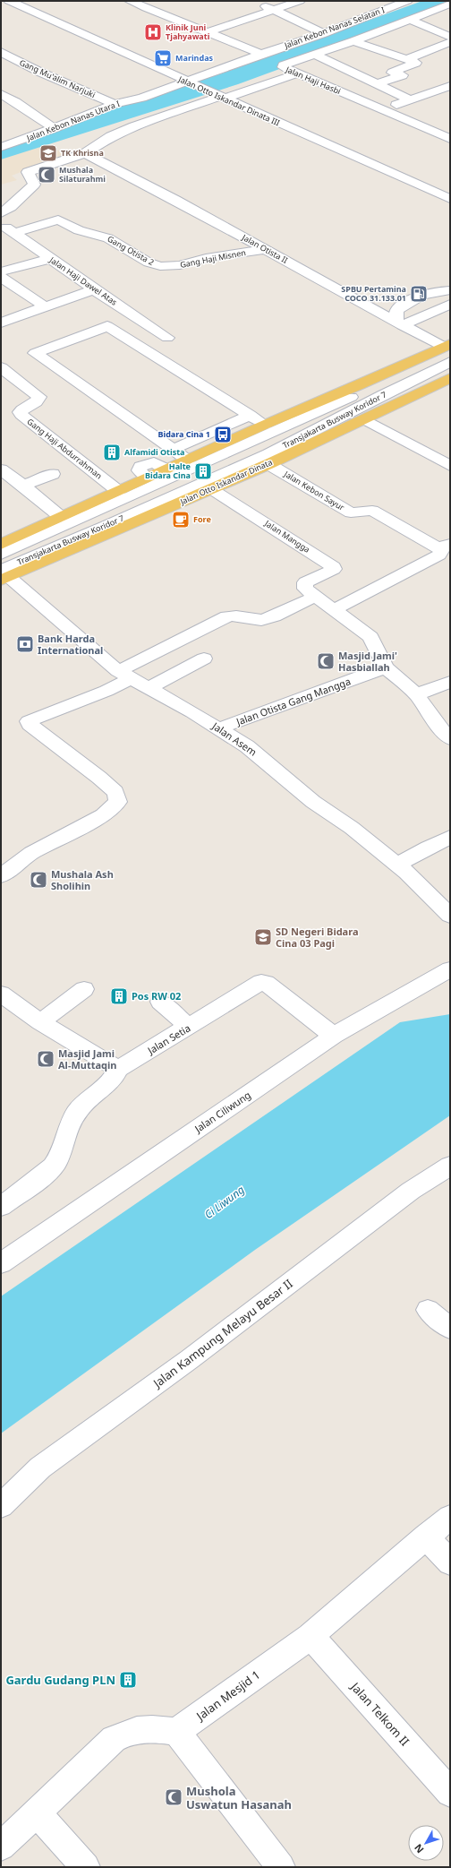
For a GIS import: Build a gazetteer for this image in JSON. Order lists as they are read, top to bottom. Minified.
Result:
{"streets":{"main road":["Jalan Otto Iskandar Dinata"],"street":["Jalan Kebon Nanas Selatan I","Gang Mu'alim Narjuki","Jalan Haji Hasbi","Jalan Otto Iskandar Dinata III","Jalan Kebon Nanas Utara I","Jalan Otista II","Gang Otista 2","Gang Haji Misnen","Jalan Haji Dawel Atas","Transjakarta Busway Koridor 7","Gang Haji Abdurrahman","Jalan Kebon Sayur","Jalan Mangga","Jalan Otista Gang Mangga","Jalan Asem","Jalan Setia","Jalan Ciliwung","Jalan Kampung Melayu Besar II","Jalan Mesjid 1","Jalan Telkom II"]},"crossings":[["Jalan Kebon Nanas Selatan I","Jalan Otto Iskandar Dinata III"],["Jalan Kebon Nanas Selatan I","Jalan Kebon Nanas Utara I"],["Gang Mu'alim Narjuki","Jalan Kebon Nanas Utara I"],["Jalan Otto Iskandar Dinata III","Jalan Kebon Nanas Utara I"],["Jalan Otista II","Gang Haji Misnen"],["Jalan Otista II","Transjakarta Busway Koridor 7"],["Gang Otista 2","Gang Haji Misnen"],["Gang Otista 2","Jalan Haji Dawel Atas"],["Transjakarta Busway Koridor 7","Jalan Otto Iskandar Dinata"],["Transjakarta Busway Koridor 7","Jalan Asem"],["Jalan Otto Iskandar Dinata","Jalan Kebon Sayur"],["Jalan Otto Iskandar Dinata","Jalan Mangga"],["Jalan Otto Iskandar Dinata","Jalan Asem"],["Jalan Otista Gang Mangga","Jalan Asem"],["Jalan Setia","Jalan Ciliwung"],["Jalan Mesjid 1","Jalan Telkom II"]],"water":["Ci Liwung"],"places":{"hospital":["Klinik Juni Tjahyawati"],"supermarket":["Marindas"],"school or university":["TK Khrisna","SD Negeri Bidara Cina 03 Pagi"],"mosque":["Mushala Silaturahmi","Masjid Jami' Hasbiallah","Mushala Ash Sholihin","Masjid Jami Al-Muttaqin","Mushola Uswatun Hasanah"],"fuel station":["SPBU Pertamina COCO 31.133.01"],"bus stop":["Bidara Cina 1"],"building":["Alfamidi Otista","Halte Bidara Cina","Pos RW 02","Gardu Gudang PLN"],"cafe":["Fore"],"bank":["Bank Harda International"]},"north":"bottom left"}
